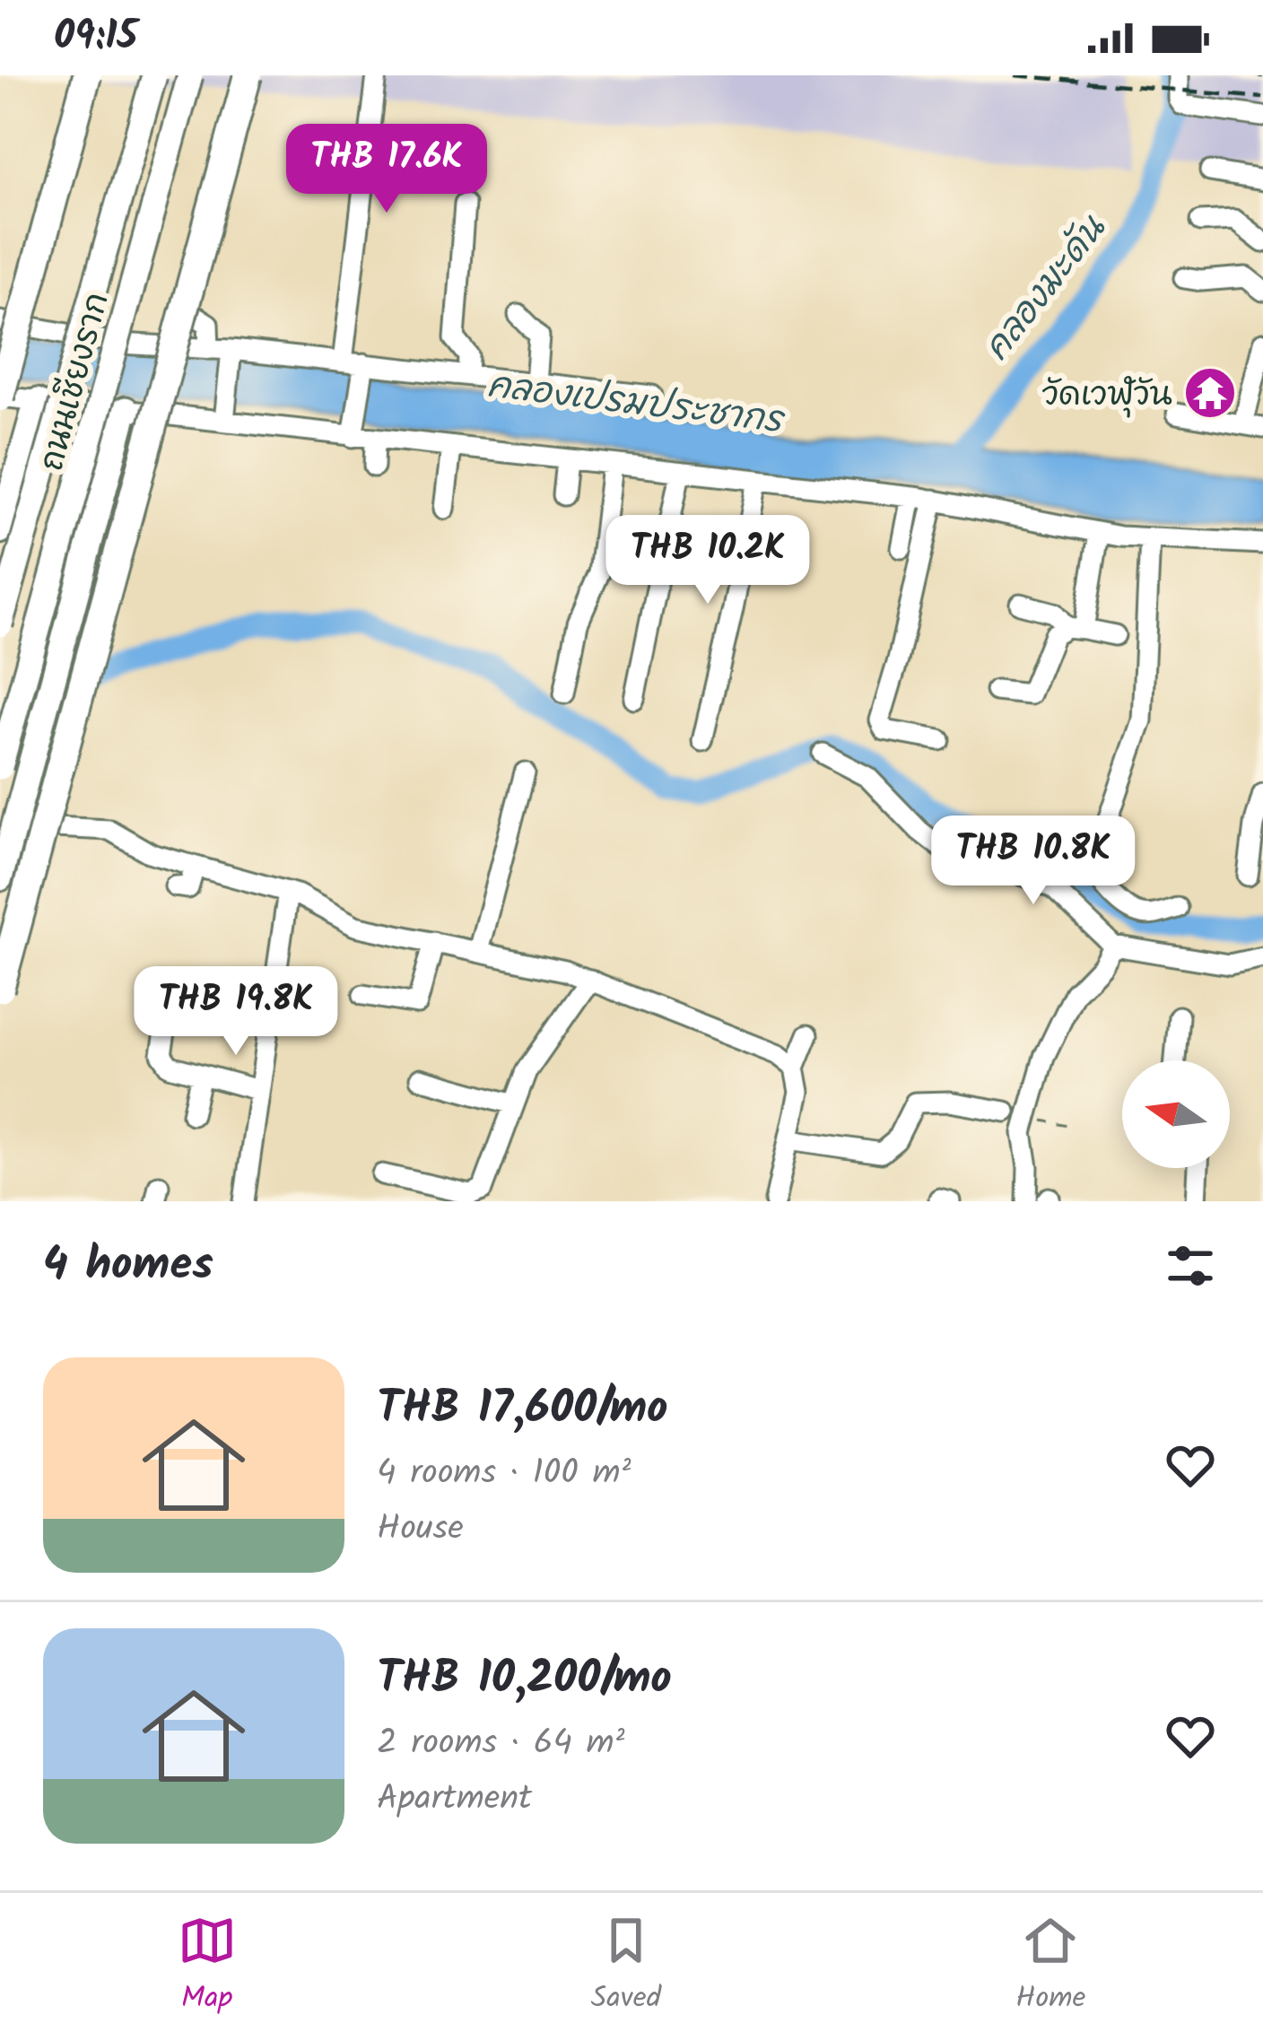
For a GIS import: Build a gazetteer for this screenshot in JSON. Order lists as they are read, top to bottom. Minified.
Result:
{"streets":{"main road":["ถนนเชียงราก"]},"water":["คลองมะดัน","คลองเปรมประชากร"],"places":{"temple":["วัดเวฬุวัน"]},"north":"left","page":{"status":"09:15","price":["THB 17.6K","THB 10.2K","THB 10.8K","THB 19.8K"],"heading":"4 homes","list":[{"name":"THB 17,600/mo","note":"4 rooms · 100 m² · House"},{"name":"THB 10,200/mo","note":"2 rooms · 64 m² · Apartment"}],"tabs":["Map","Saved","Home"]}}
